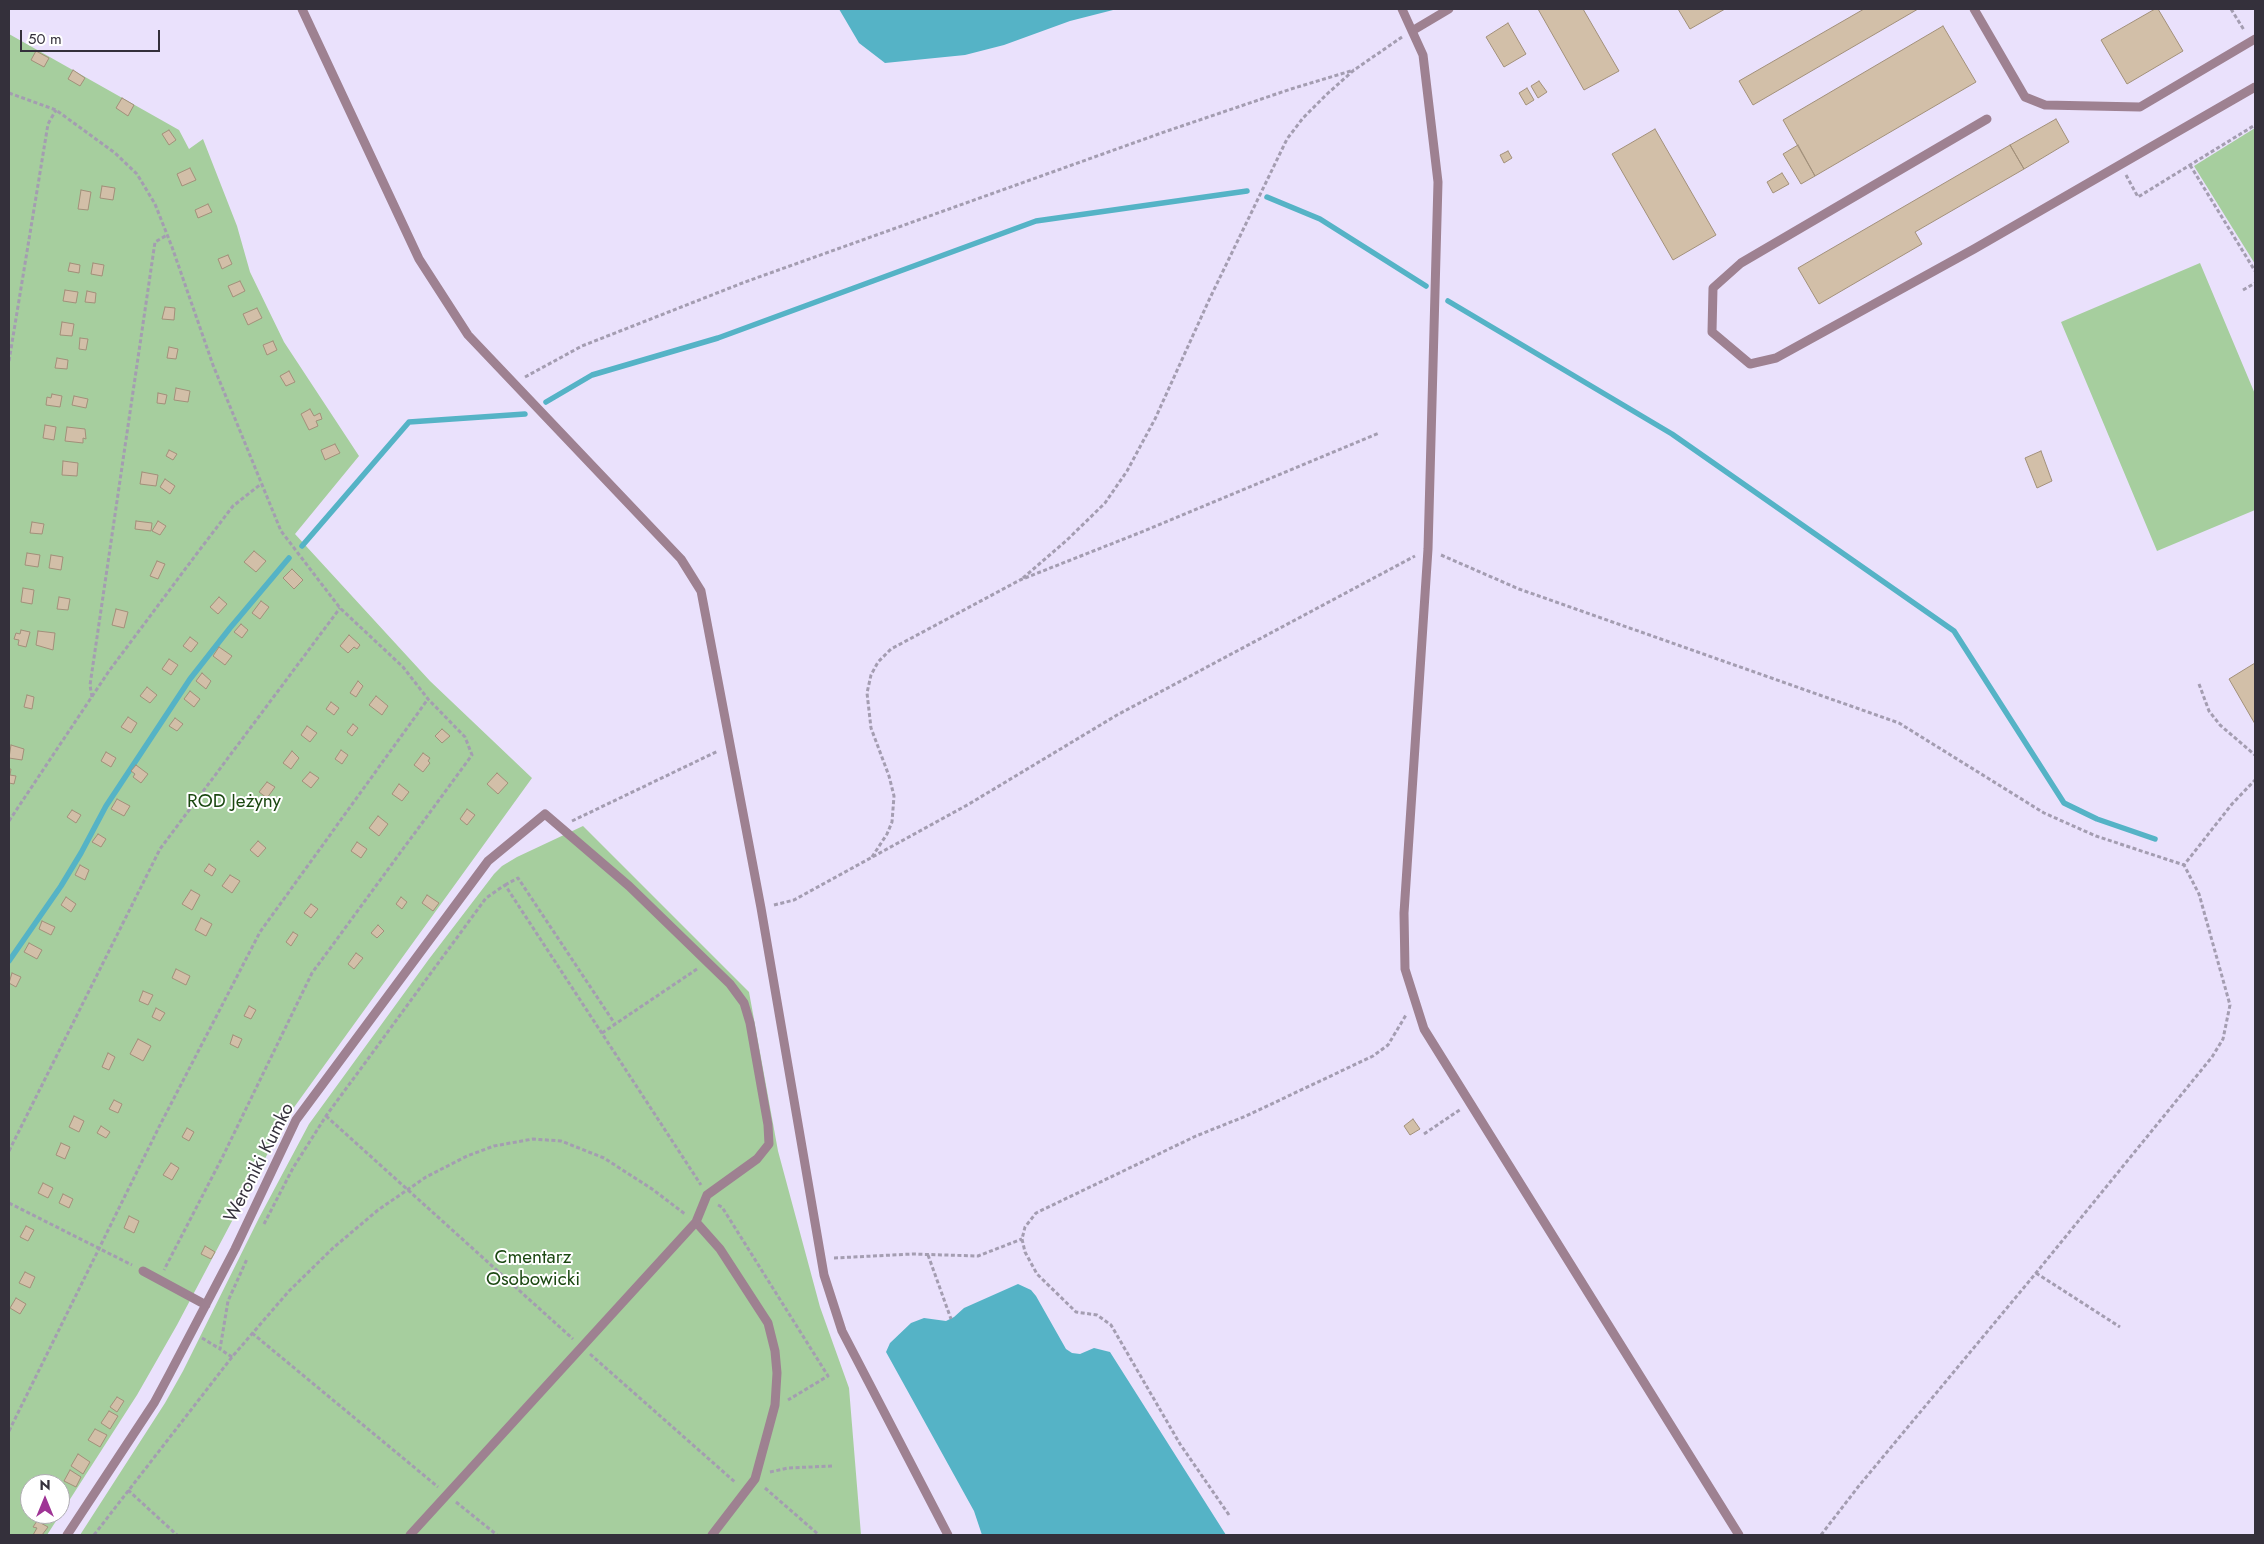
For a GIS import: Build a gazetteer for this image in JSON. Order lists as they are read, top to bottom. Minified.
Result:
{"streets":{"lane":["Weroniki Kumko"]},"parks":["ROD Jeżyny","Cmentarz Osobowicki"],"scale_bar":"50 m","north":"top"}
